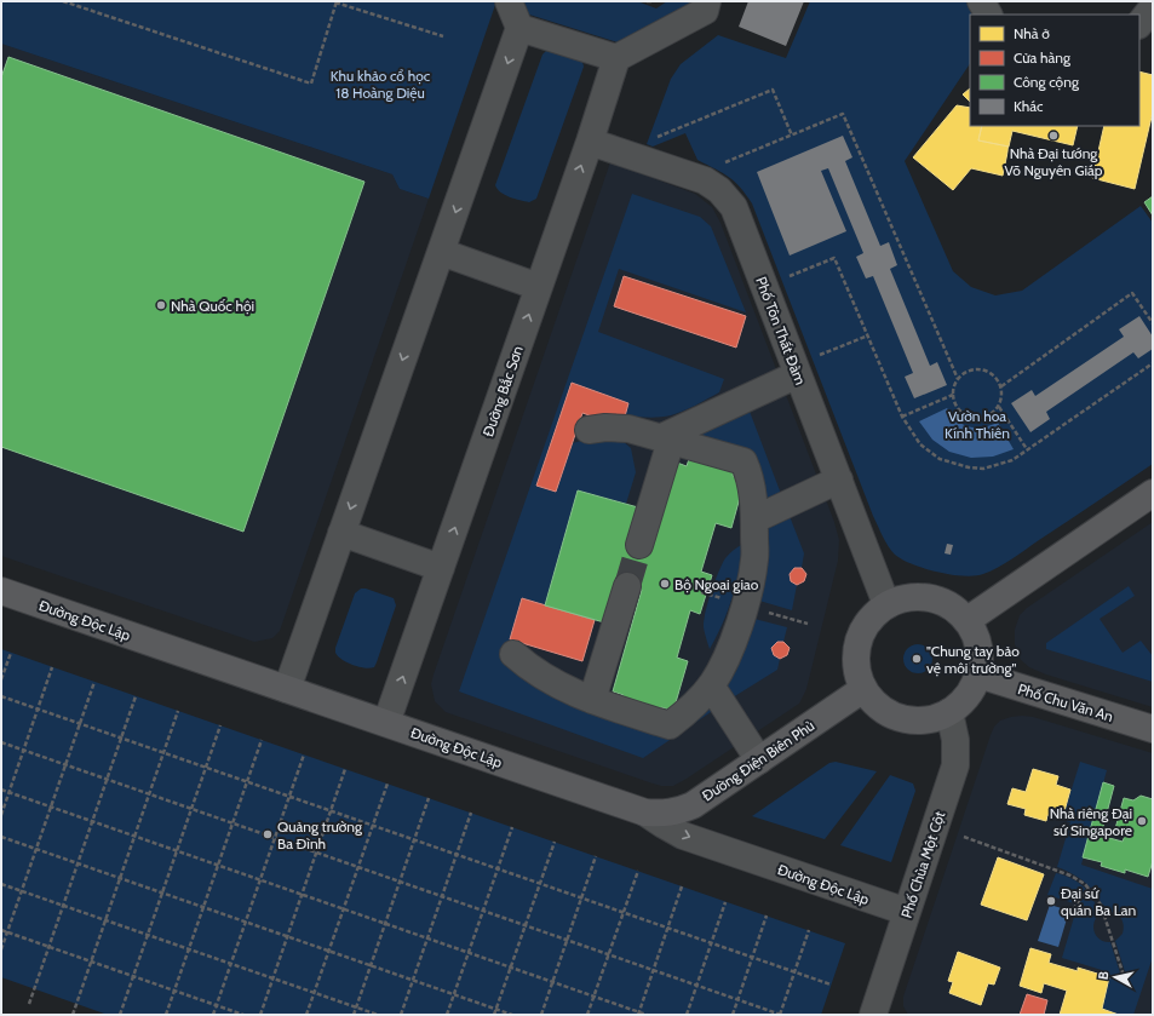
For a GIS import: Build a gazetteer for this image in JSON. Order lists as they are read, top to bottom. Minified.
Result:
{"streets":{"main road":["Đường Độc Lập","Phố Chu Văn An","Đường Điện Biên Phủ"],"street":["Phố Tôn Thất Đàm","Đường Bắc Sơn","Phố Chùa Một Cột"]},"crossings":[["Phố Tôn Thất Đàm","Đường Bắc Sơn"],["Phố Tôn Thất Đàm","Phố Chu Văn An"],["Phố Tôn Thất Đàm","Đường Điện Biên Phủ"],["Phố Tôn Thất Đàm","Phố Chùa Một Cột"],["Đường Bắc Sơn","Đường Độc Lập"],["Đường Độc Lập","Đường Điện Biên Phủ"],["Đường Độc Lập","Phố Chùa Một Cột"],["Phố Chu Văn An","Đường Điện Biên Phủ"],["Phố Chu Văn An","Phố Chùa Một Cột"],["Đường Điện Biên Phủ","Phố Chùa Một Cột"]],"parks":["Khu khảo cổ học 18 Hoàng Diệu","Vườn hoa Kính Thiên"],"places":["Nhà Đại tướng Võ Nguyên Giáp","Nhà Quốc hội","Bộ Ngoại giao","\"Chung tay bảo vệ môi trường\"","Nhà riêng Đại sứ Singapore","Quảng trường Ba Đình","Đại sứ quán Ba Lan"],"legend":["Nhà ở","Cửa hàng","Công cộng","Khác"],"north":"left"}
